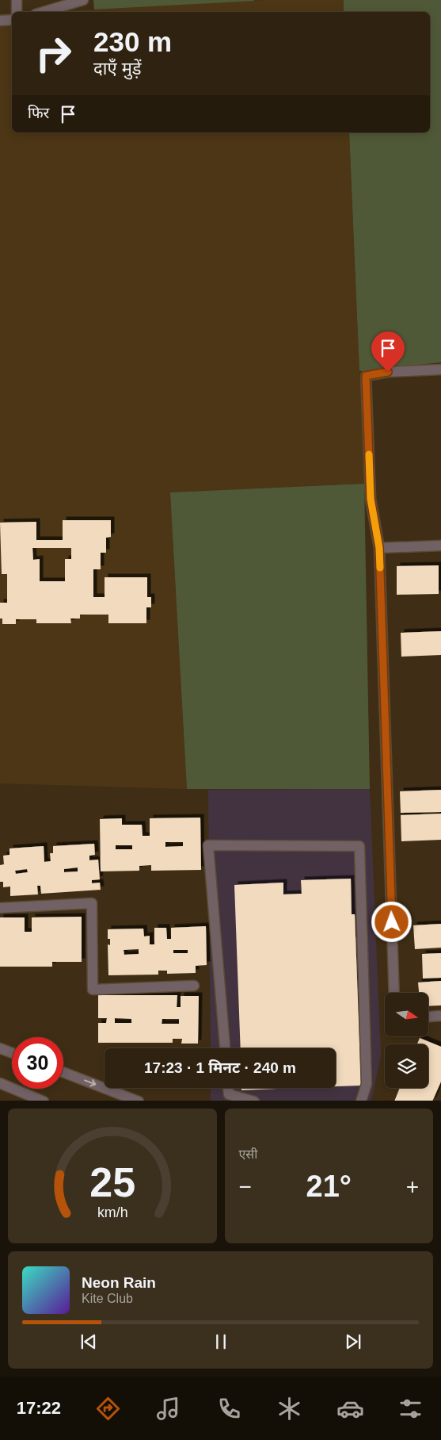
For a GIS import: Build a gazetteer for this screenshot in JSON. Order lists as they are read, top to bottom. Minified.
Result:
{"north":"right","page":{"turn":["230 m","दाएँ मुड़ें"],"then":"फिर","limit":"30","trip":"17:23 · 1 मिनट · 240 m","tile":"एसी","heat":["−","21°","+"],"song":["Neon Rain","Kite Club"],"tabs":"17:22","gauge":["25","km/h"]}}
